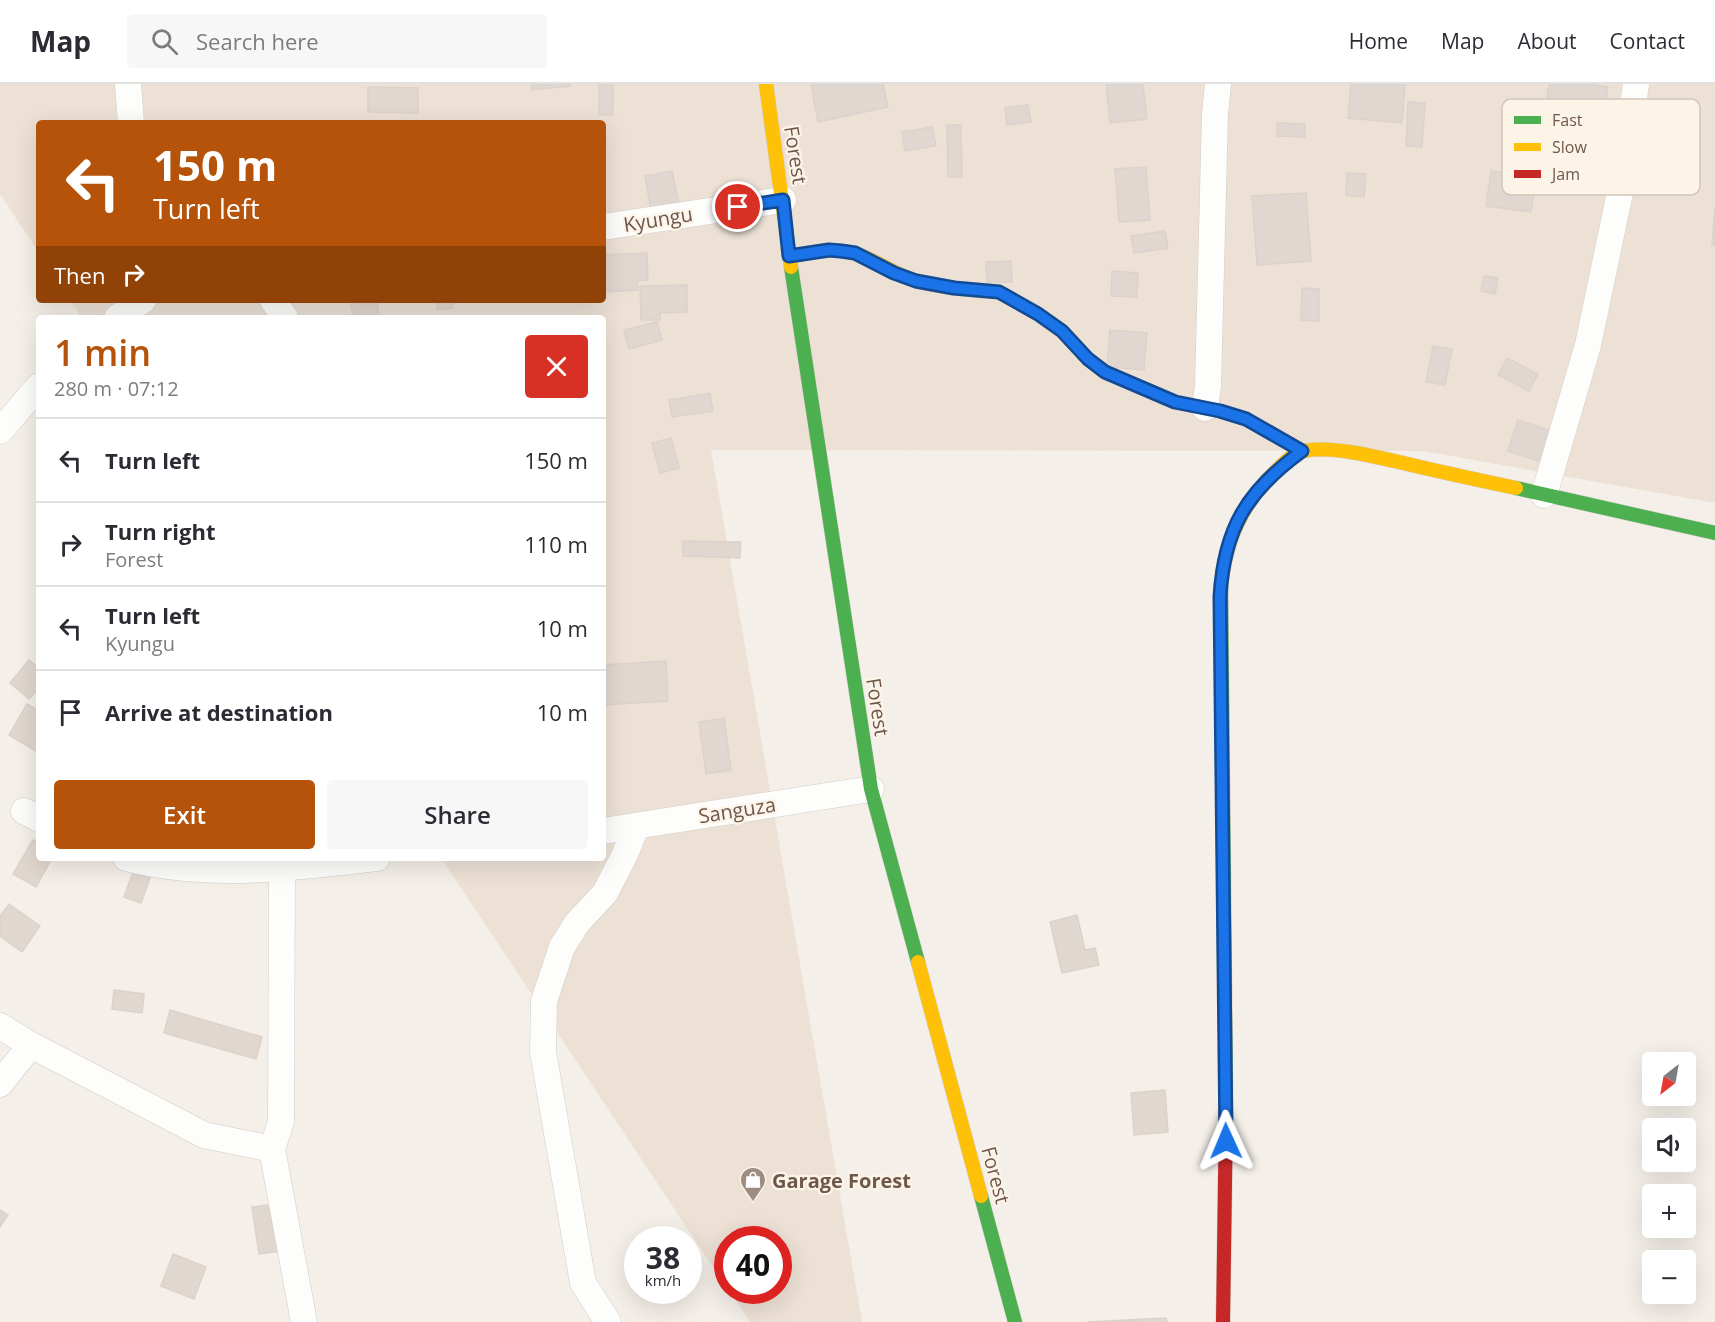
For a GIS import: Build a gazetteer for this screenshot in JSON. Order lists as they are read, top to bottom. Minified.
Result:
{"streets":{"street":["Forest","Kyungu","Sanguza"]},"crossings":[["Forest","Kyungu"],["Forest","Sanguza"]],"places":{"shop":["Garage Forest"]},"legend":["Fast","Slow","Jam"],"north":"bottom left","page":{"header":"Map","search":"Search here","nav":["Home","Map","About","Contact"],"turn":["150 m","Turn left"],"then":"Then","heading":["1 min","280 m · 07:12"],"list":[{"name":"Turn left","value":"150 m"},{"name":"Turn right","note":"Forest","value":"110 m"},{"name":"Turn left","note":"Kyungu","value":"10 m"},{"name":"Arrive at destination","value":"10 m"}],"buttons":["Exit","Share"],"map_buttons":["+","−"],"speed":"38 km/h","limit":"40"}}
